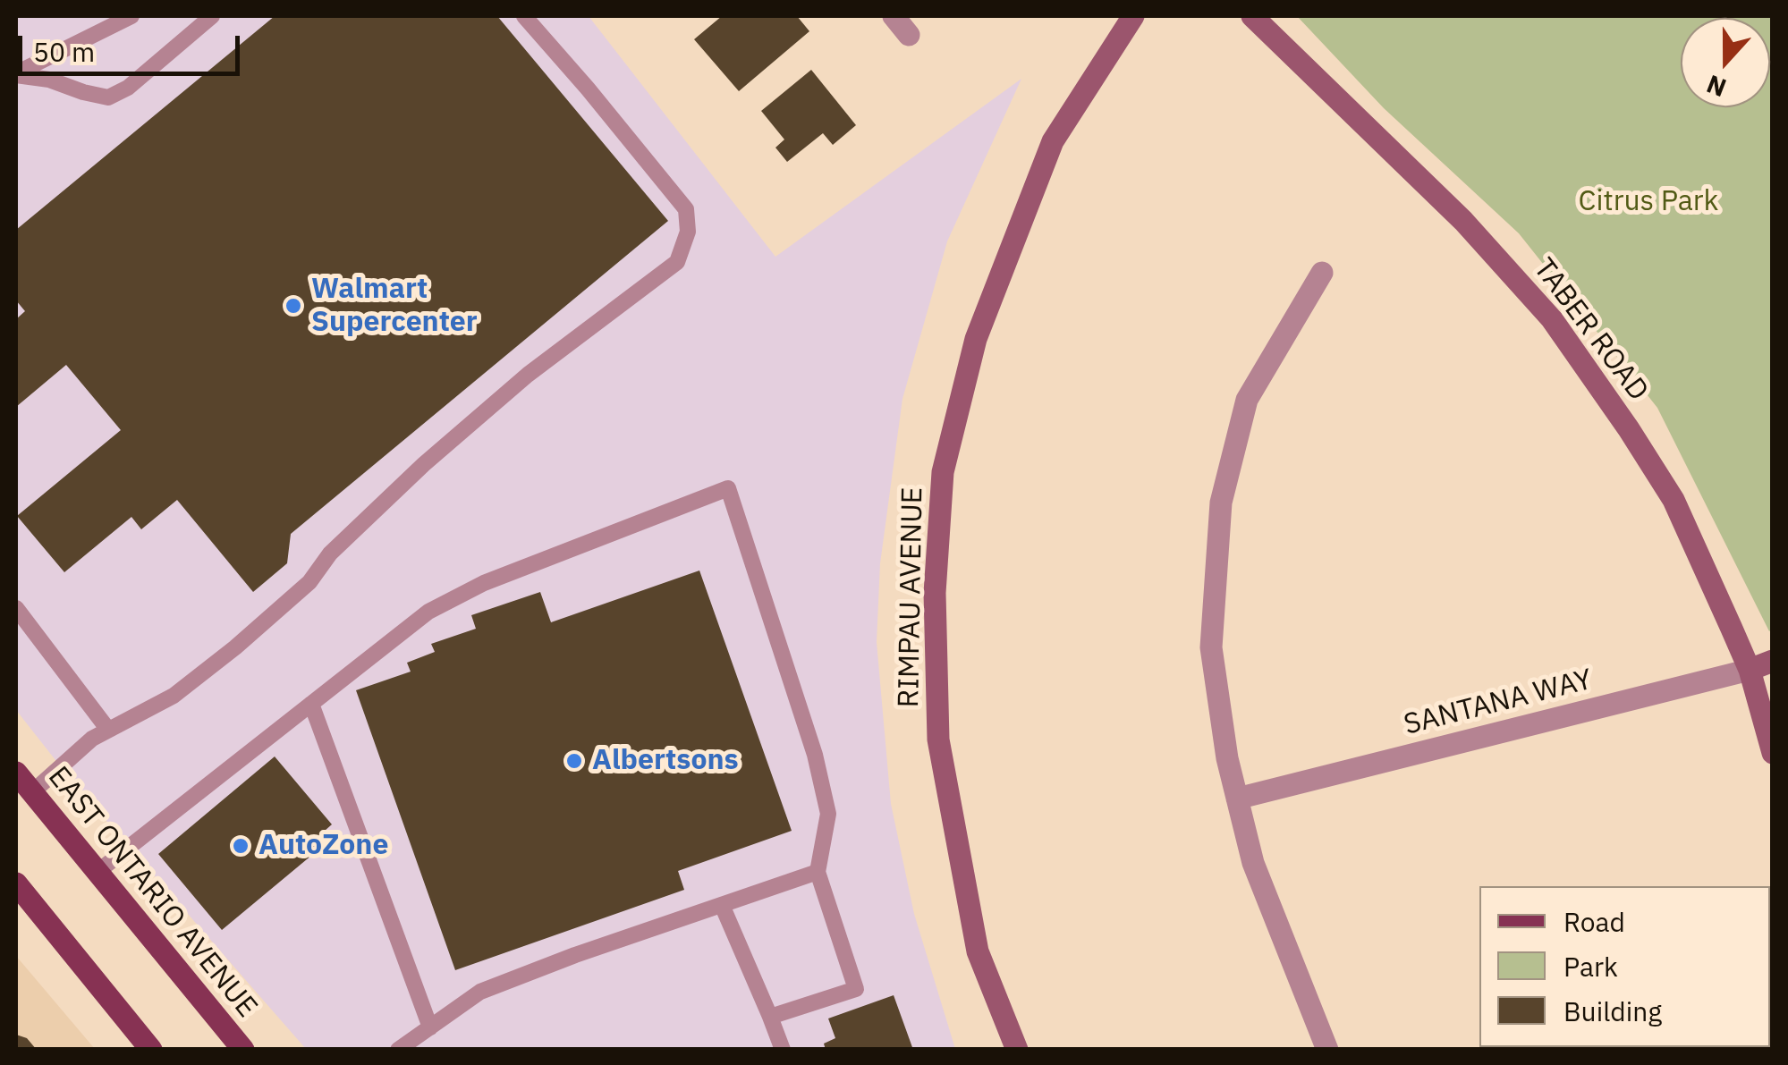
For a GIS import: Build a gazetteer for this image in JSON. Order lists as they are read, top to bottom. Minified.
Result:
{"streets":{"main road":["TABER ROAD","RIMPAU AVENUE","SANTANA WAY","EAST ONTARIO AVENUE"]},"crossings":[["TABER ROAD","SANTANA WAY"]],"parks":["Citrus Park"],"places":["Walmart Supercenter","Albertsons","AutoZone"],"legend":["Road","Park","Building"],"scale_bar":"50 m","north":"bottom"}
